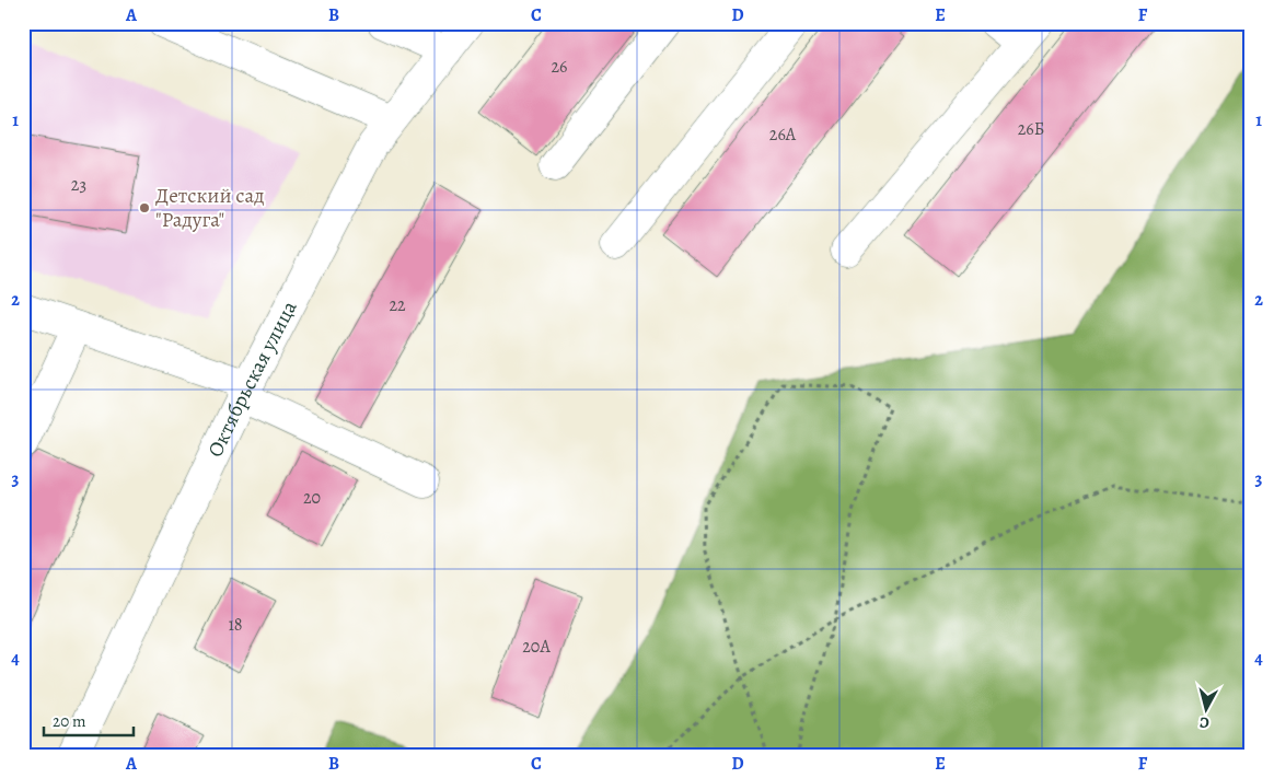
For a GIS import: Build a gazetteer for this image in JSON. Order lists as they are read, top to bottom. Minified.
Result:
{"streets":{"street":["Октябрьская улица"]},"places":["Детский сад \"Радуга\""],"house_numbers":["26","26Б","26А","23","22","20","18","20А"],"scale_bar":"20 m","north":"bottom","grid":{"columns":["A","B","C","D","E","F"],"rows":["1","2","3","4"]}}
